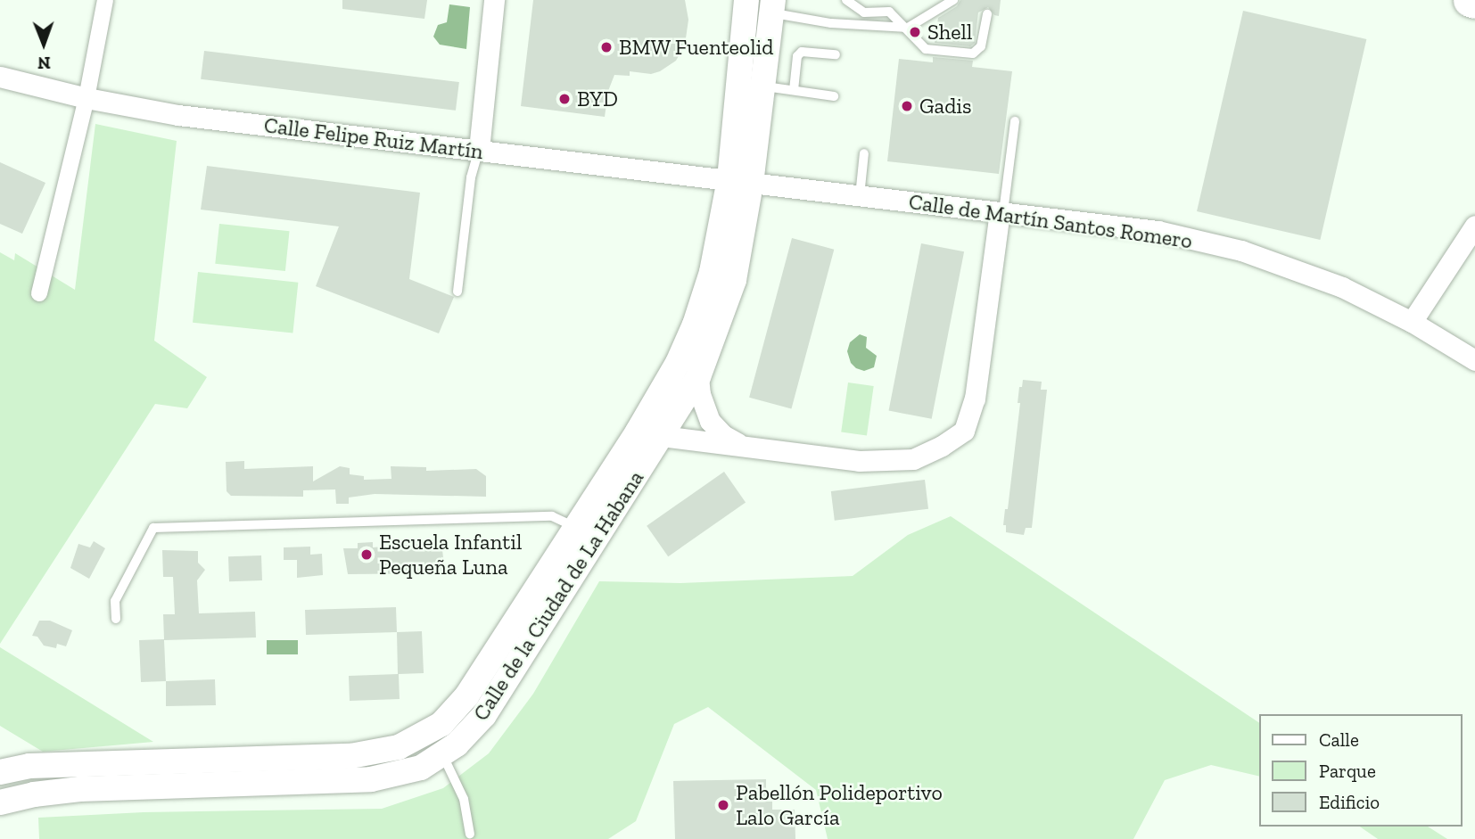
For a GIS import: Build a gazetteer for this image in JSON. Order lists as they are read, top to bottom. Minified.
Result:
{"streets":{"street":["Calle Felipe Ruiz Martín","Calle de Martín Santos Romero","Calle de la Ciudad de La Habana"]},"crossings":[["Calle Felipe Ruiz Martín","Calle de Martín Santos Romero"],["Calle Felipe Ruiz Martín","Calle de la Ciudad de La Habana"],["Calle de Martín Santos Romero","Calle de la Ciudad de La Habana"]],"places":["Shell","BMW Fuenteolid","BYD","Gadis","Escuela Infantil Pequeña Luna","Pabellón Polideportivo Lalo García"],"legend":["Calle","Parque","Edificio"],"north":"bottom"}
